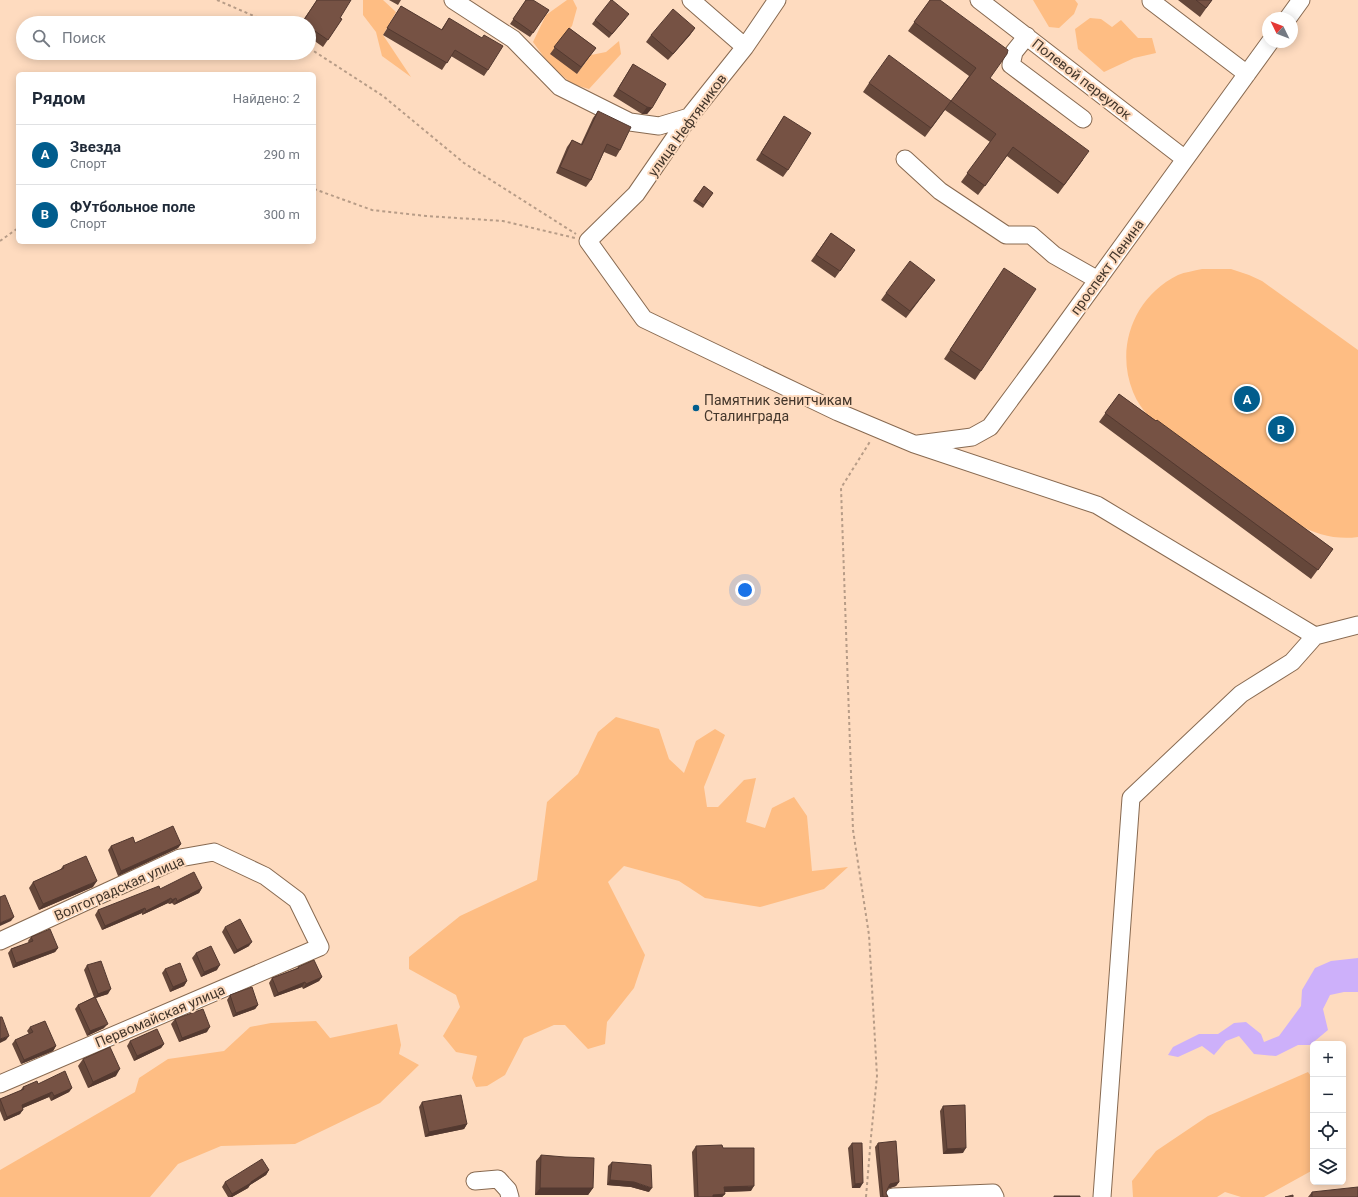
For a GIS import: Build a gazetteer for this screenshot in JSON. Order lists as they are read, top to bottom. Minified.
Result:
{"streets":{"street":["Полевой переулок","улица Нефтяников","проспект Ленина","Волгоградская улица","Первомайская улица"]},"crossings":[["Полевой переулок","проспект Ленина"],["Волгоградская улица","Первомайская улица"]],"places":["Памятник зенитчикам Сталинграда"],"north":"top left","page":{"search":"Поиск","heading":["Рядом","Найдено: 2"],"list":[{"mark":"A","name":"Звезда","note":"Спорт","value":"290 m"},{"mark":"B","name":"ФУтбольное поле","note":"Спорт","value":"300 m"}],"pins":["A","B"],"map_buttons":["+","−"]}}
